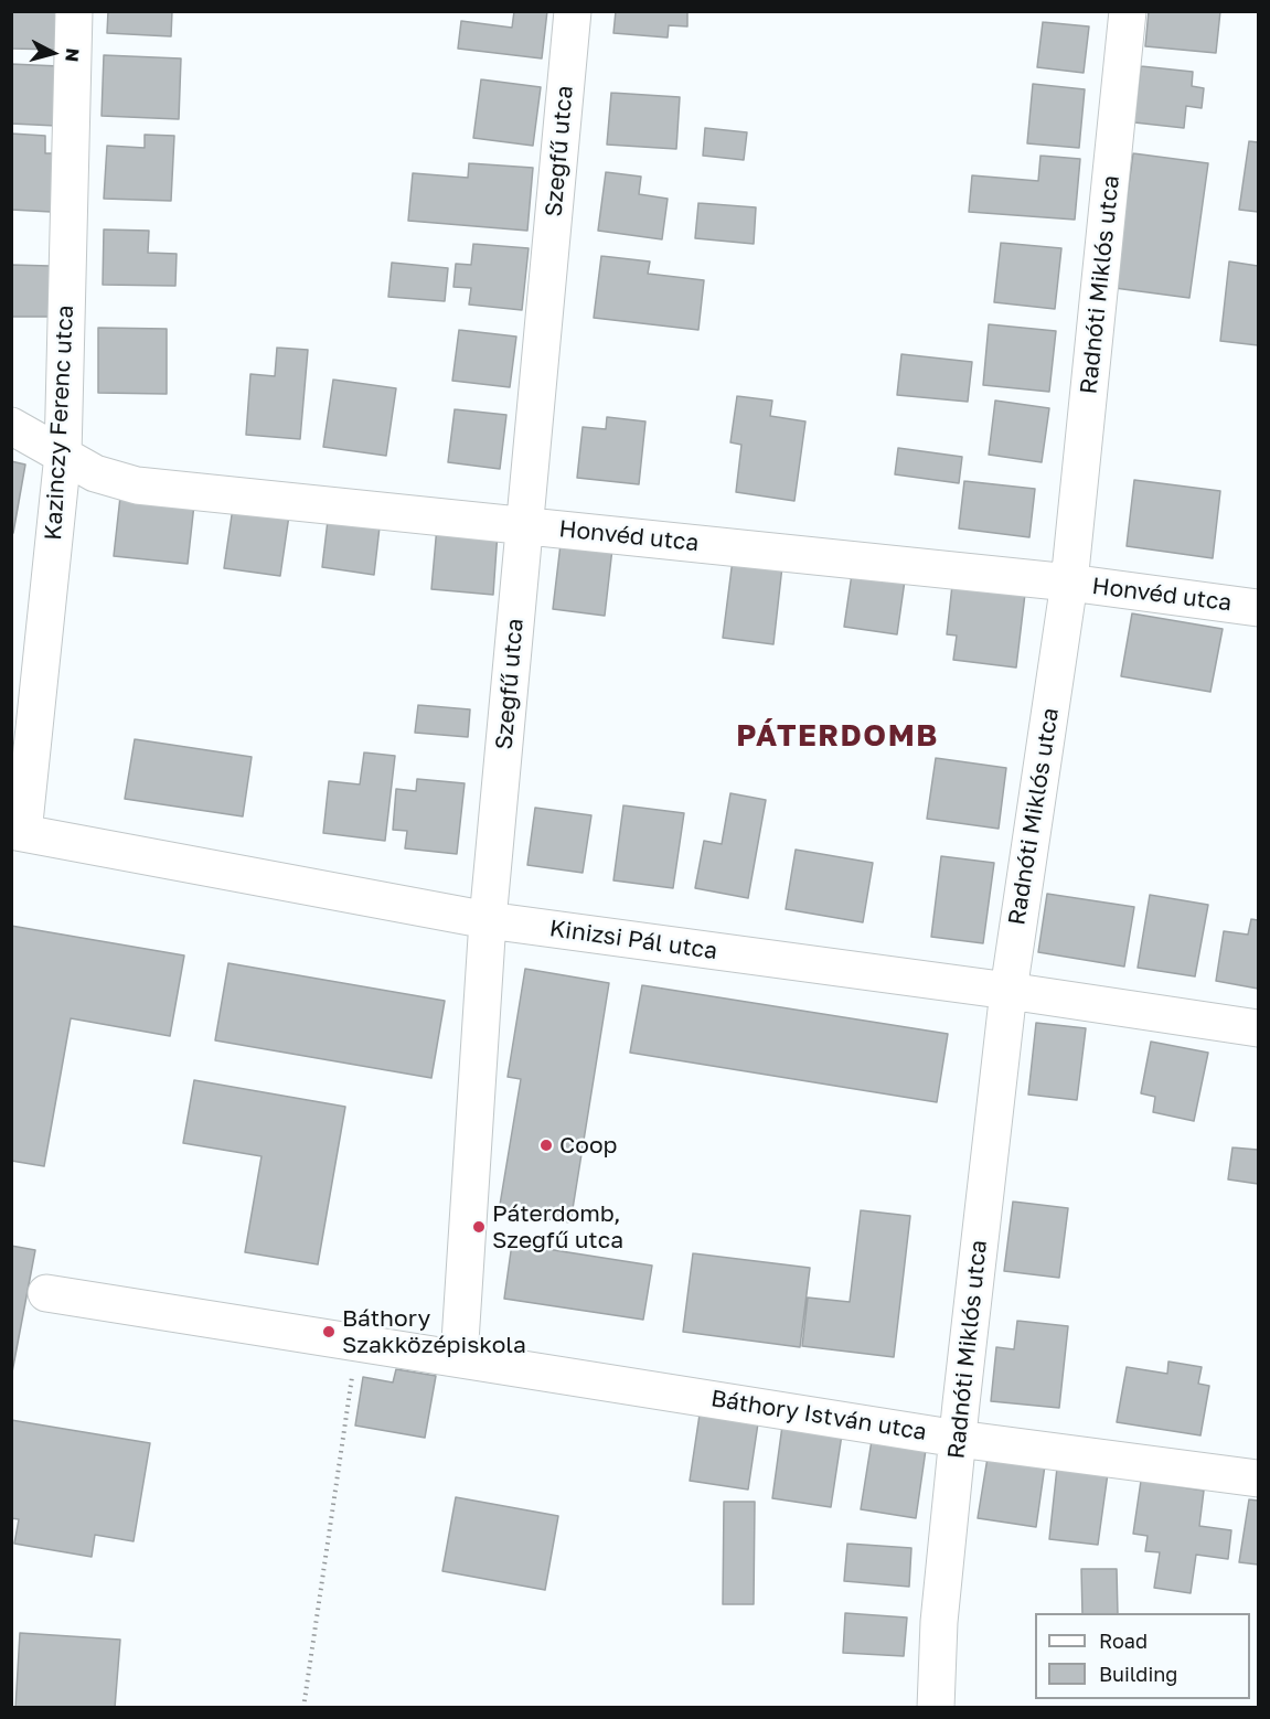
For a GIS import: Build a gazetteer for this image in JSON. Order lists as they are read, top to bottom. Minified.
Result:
{"streets":{"street":["Szegfű utca","Radnóti Miklós utca","Kazinczy Ferenc utca","Honvéd utca","Kinizsi Pál utca","Báthory István utca"]},"crossings":[["Szegfű utca","Honvéd utca"],["Szegfű utca","Kinizsi Pál utca"],["Szegfű utca","Báthory István utca"],["Radnóti Miklós utca","Honvéd utca"],["Radnóti Miklós utca","Kinizsi Pál utca"],["Radnóti Miklós utca","Báthory István utca"],["Kazinczy Ferenc utca","Honvéd utca"],["Kazinczy Ferenc utca","Kinizsi Pál utca"]],"districts":["PÁTERDOMB"],"places":["Coop","Páterdomb, Szegfű utca","Báthory Szakközépiskola"],"legend":["Road","Building"],"north":"right"}
